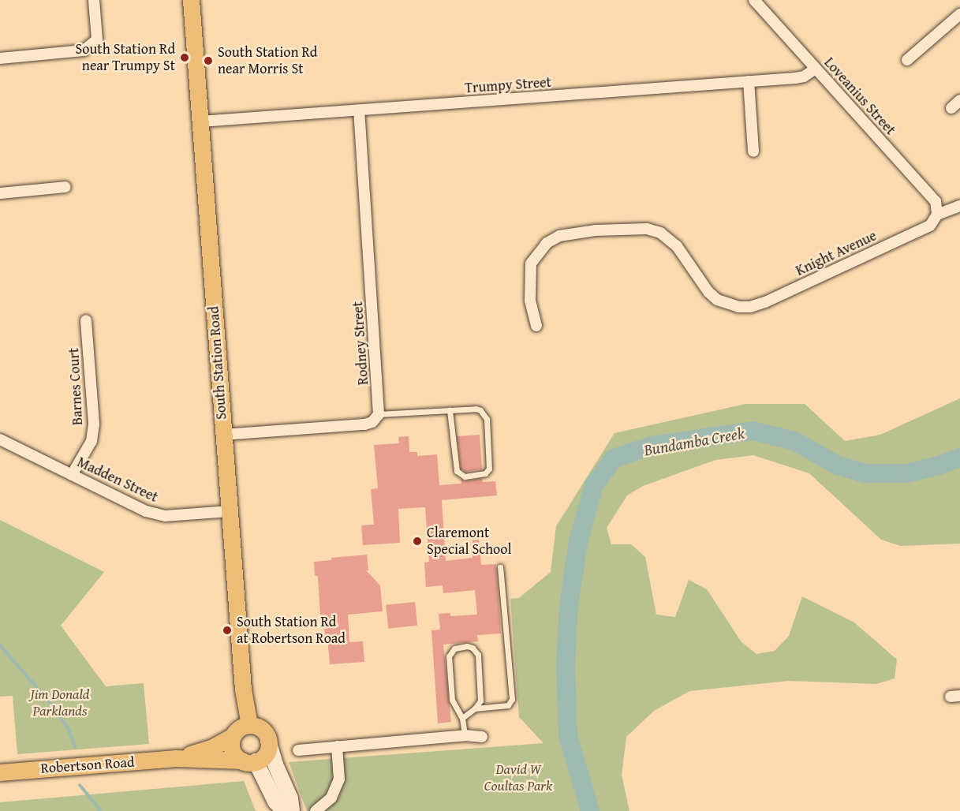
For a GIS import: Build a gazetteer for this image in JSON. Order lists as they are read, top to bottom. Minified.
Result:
{"streets":{"main road":["South Station Road","Robertson Road"],"street":["Trumpy Street","Loveanius Street","Knight Avenue","Rodney Street","Barnes Court","Madden Street"]},"crossings":[["Trumpy Street","Loveanius Street"],["Trumpy Street","Rodney Street"],["Trumpy Street","South Station Road"],["Loveanius Street","Knight Avenue"],["South Station Road","Madden Street"],["South Station Road","Robertson Road"],["Barnes Court","Madden Street"]],"water":["Bundamba Creek"],"parks":["Jim Donald Parklands","David W Coultas Park"],"places":["South Station Rd near Trumpy St","South Station Rd near Morris St","Claremont Special School","South Station Rd at Robertson Road"]}
